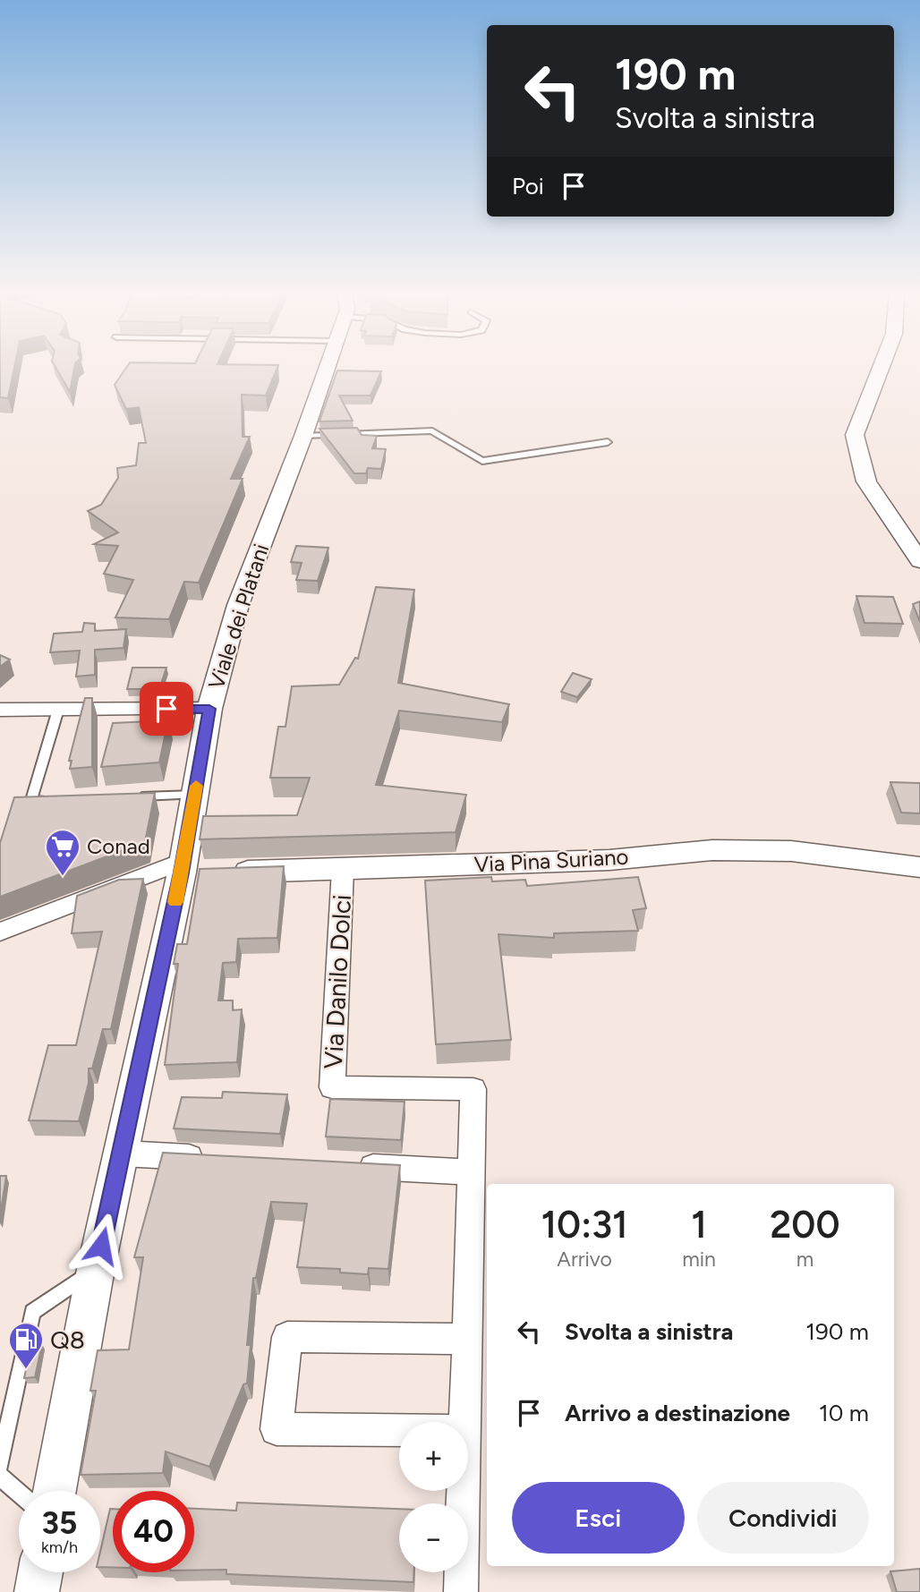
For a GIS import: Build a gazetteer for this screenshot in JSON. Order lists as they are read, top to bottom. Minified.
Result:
{"streets":{"street":["Viale dei Platani","Via Pina Suriano","Via Danilo Dolci"]},"crossings":[["Viale dei Platani","Via Pina Suriano"],["Via Pina Suriano","Via Danilo Dolci"]],"places":{"supermarket":["Conad"],"fuel station":["Q8"]},"page":{"turn":["190 m","Svolta a sinistra"],"then":"Poi","eta":["10:31","Arrivo","1","min","200","m"],"list":[{"name":"Svolta a sinistra","value":"190 m"},{"name":"Arrivo a destinazione","value":"10 m"}],"map_buttons":["+","−"],"buttons":["Esci","Condividi"],"speed":"35 km/h","limit":"40"}}
